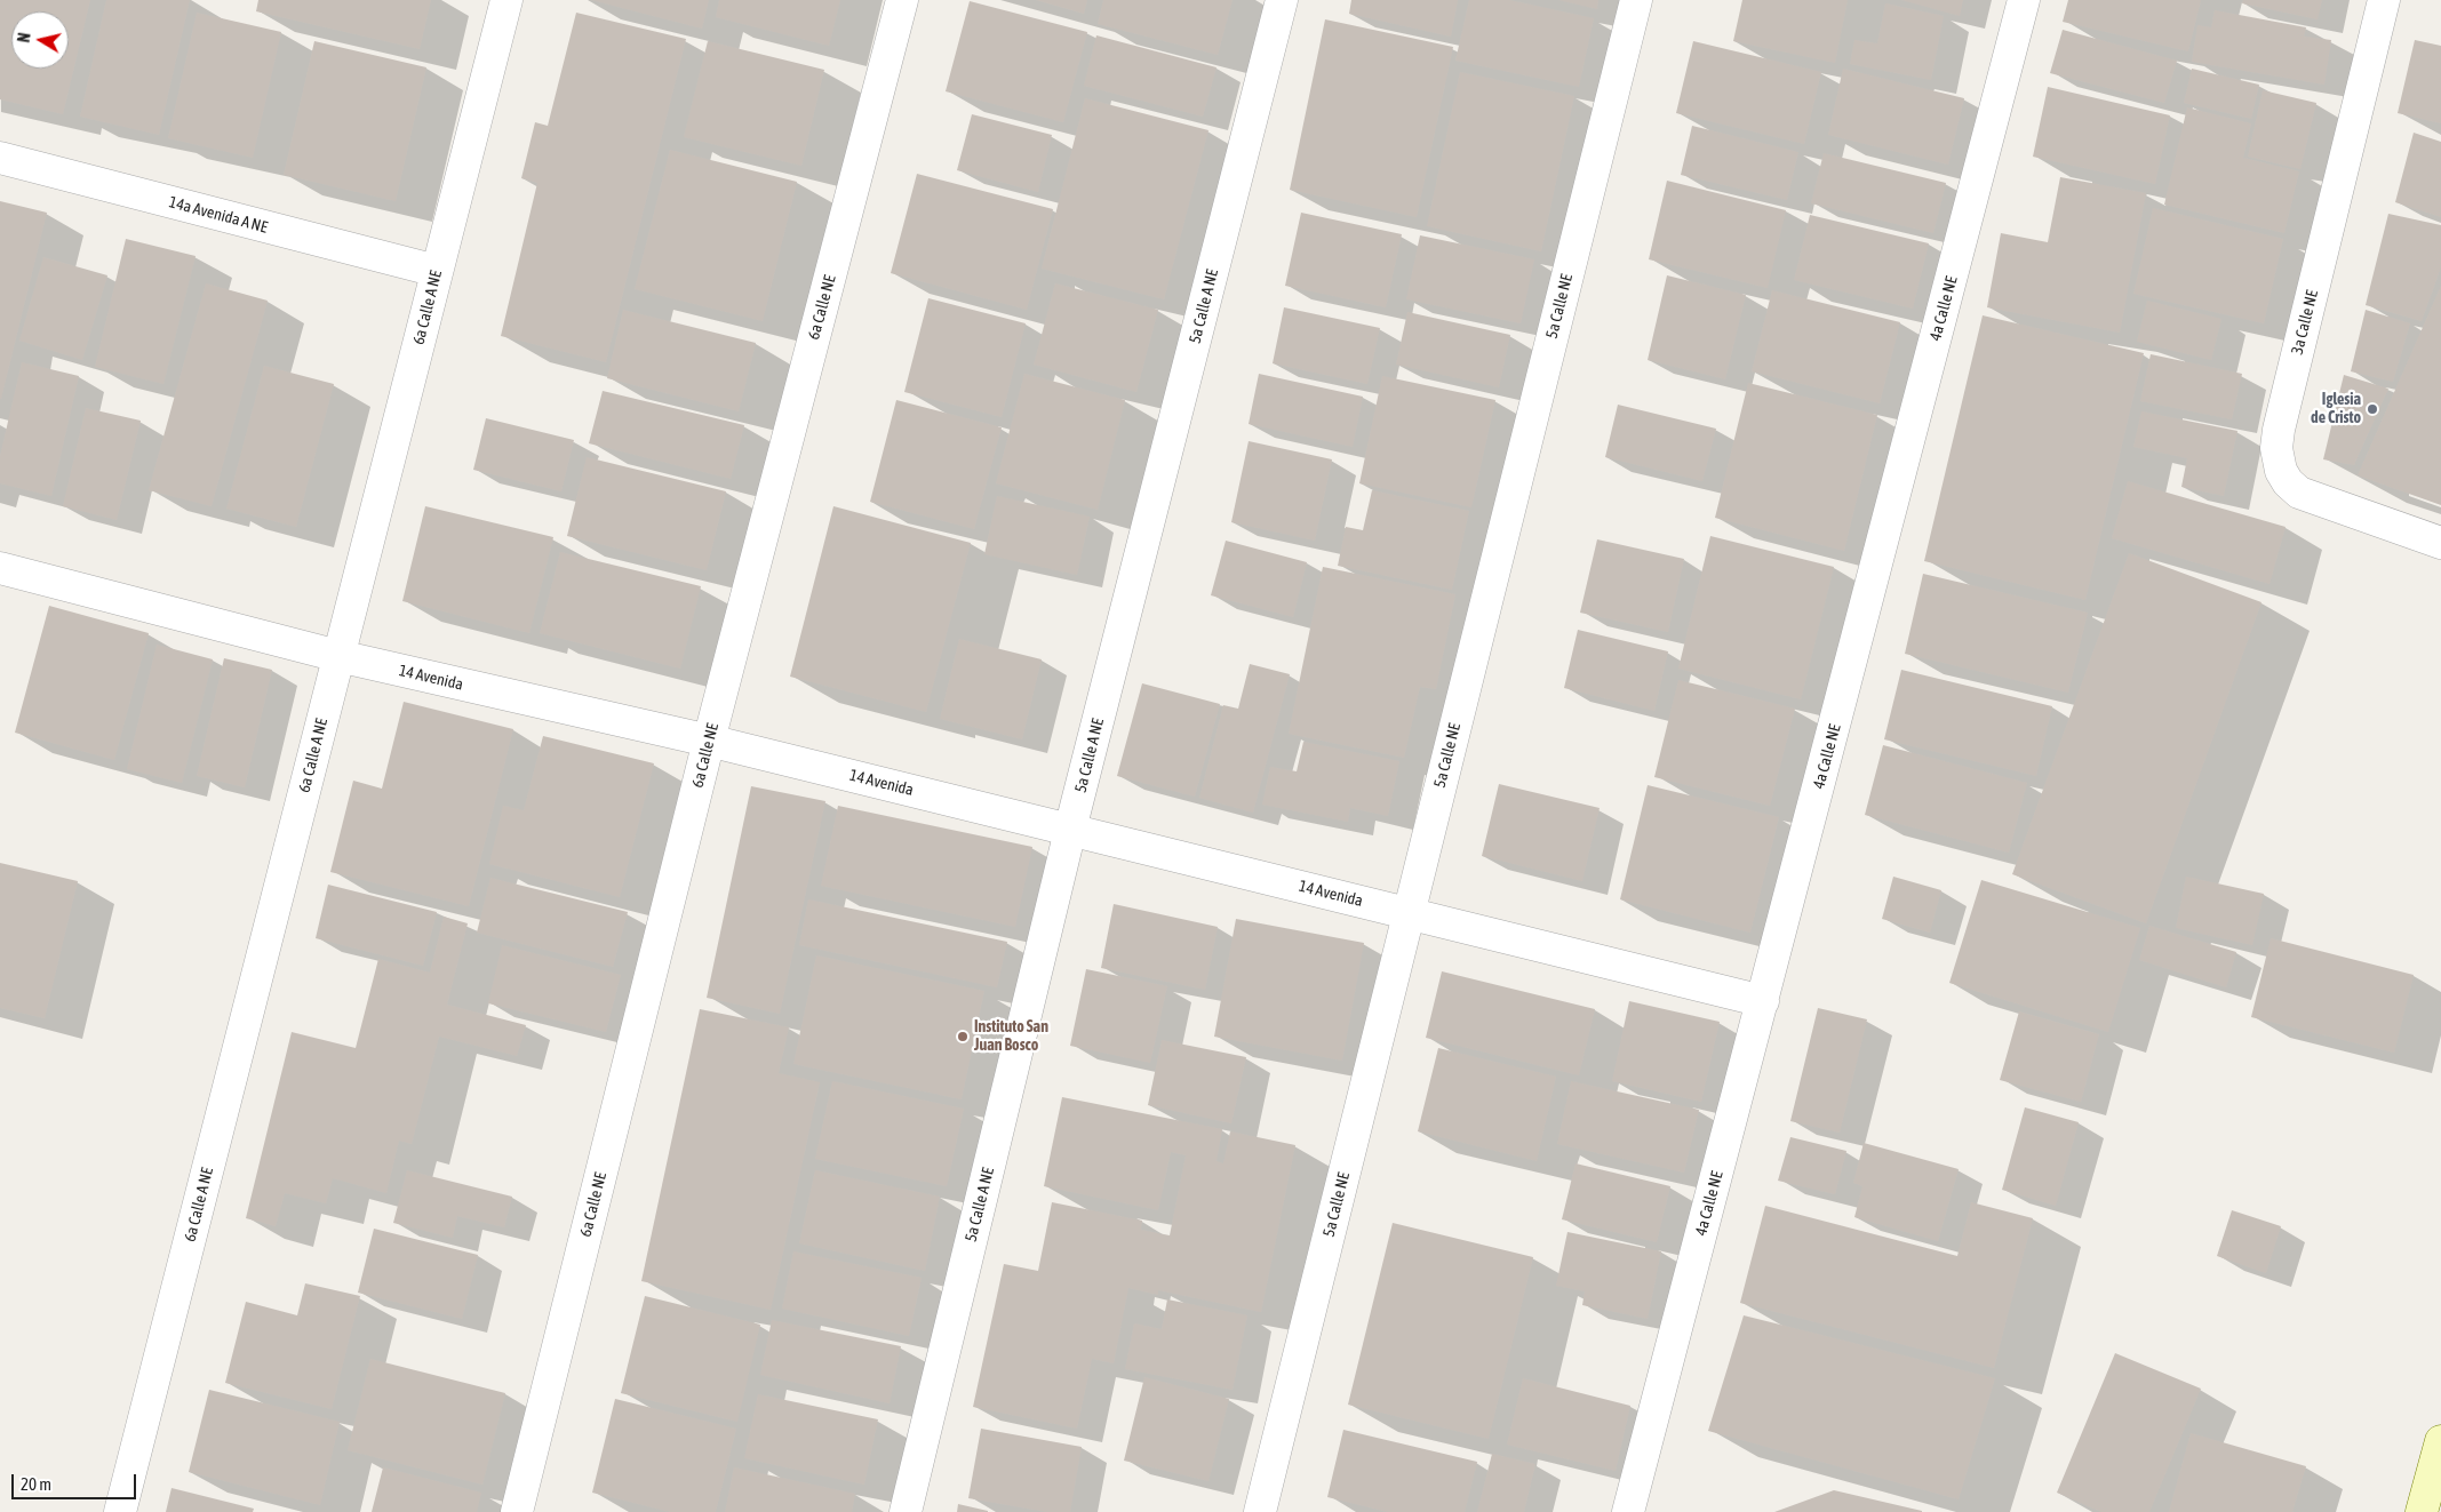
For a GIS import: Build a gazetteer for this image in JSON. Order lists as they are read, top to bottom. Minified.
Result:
{"streets":{"street":["14a Avenida A NE","5a Calle A NE","5a Calle NE","6a Calle A NE","6a Calle NE","4a Calle NE","3a Calle NE","14 Avenida"]},"crossings":[["14a Avenida A NE","6a Calle A NE"],["5a Calle A NE","14 Avenida"],["5a Calle NE","14 Avenida"],["6a Calle A NE","14 Avenida"],["6a Calle NE","14 Avenida"],["4a Calle NE","14 Avenida"]],"places":["Iglesia de Cristo","Instituto San Juan Bosco"],"scale_bar":"20 m","north":"left"}
